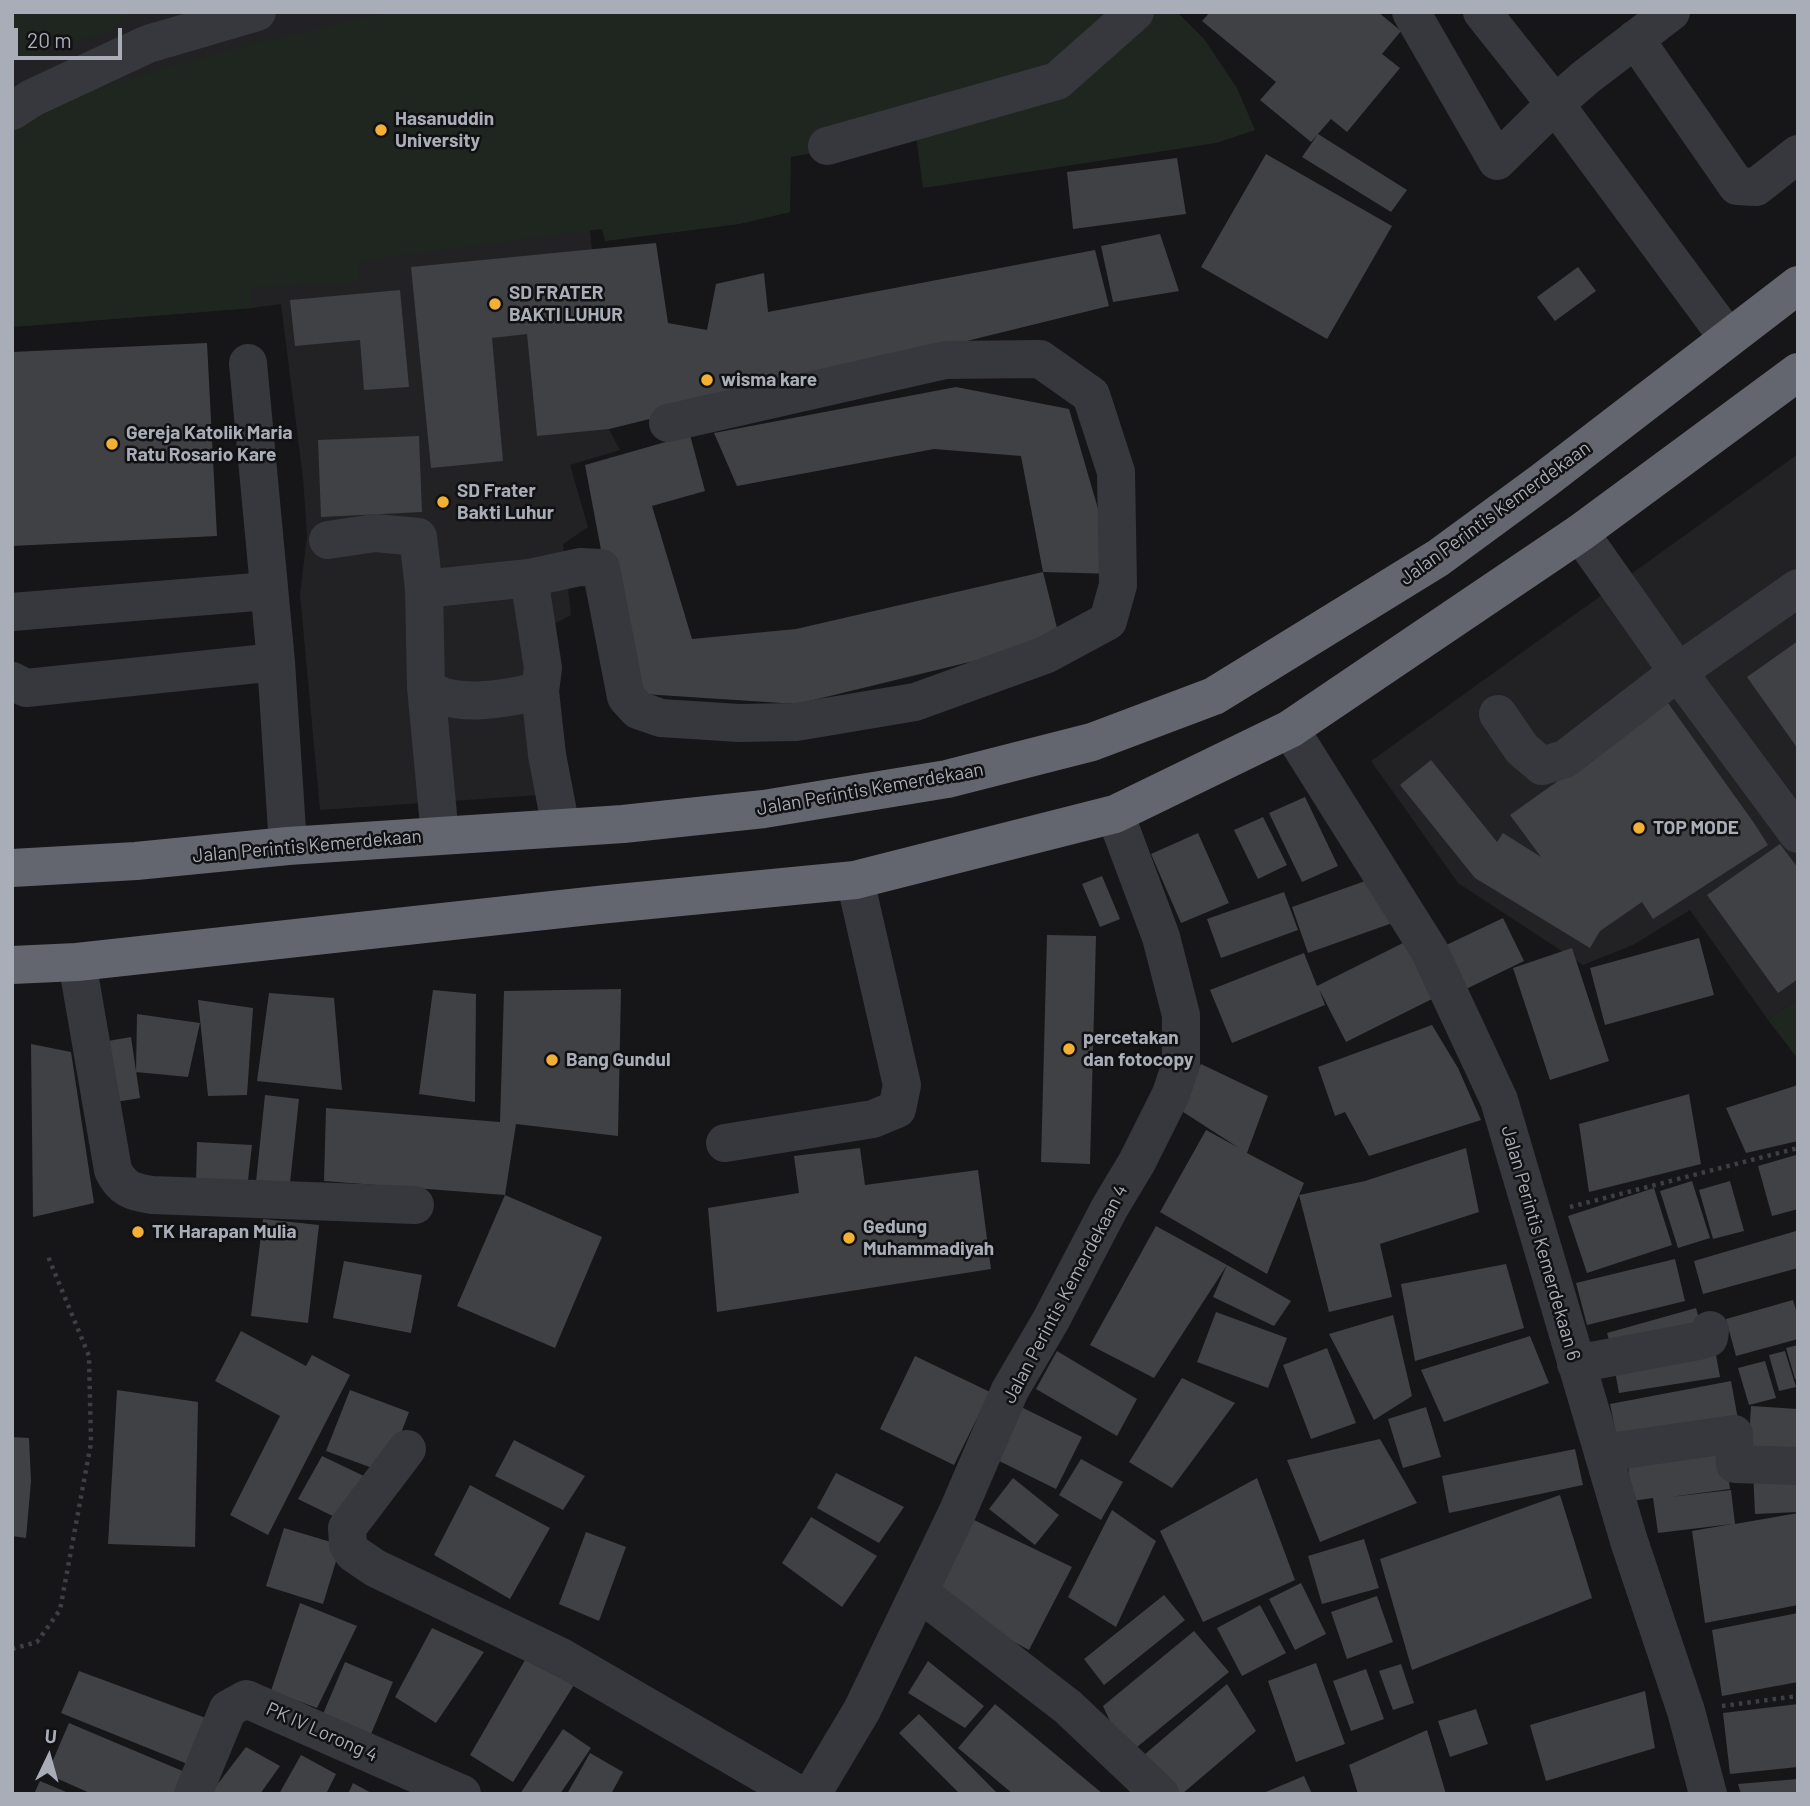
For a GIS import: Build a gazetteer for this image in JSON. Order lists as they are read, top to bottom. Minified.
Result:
{"streets":{"highway":["Jalan Perintis Kemerdekaan"],"street":["Jalan Perintis Kemerdekaan 6","Jalan Perintis Kemerdekaan 4","PK IV Lorong 4"]},"places":["Hasanuddin University","SD FRATER BAKTI LUHUR","wisma kare","Gereja Katolik Maria Ratu Rosario Kare","SD Frater Bakti Luhur","TOP MODE","percetakan dan fotocopy","Bang Gundul","TK Harapan Mulia","Gedung Muhammadiyah"],"scale_bar":"20 m","north":"top"}
